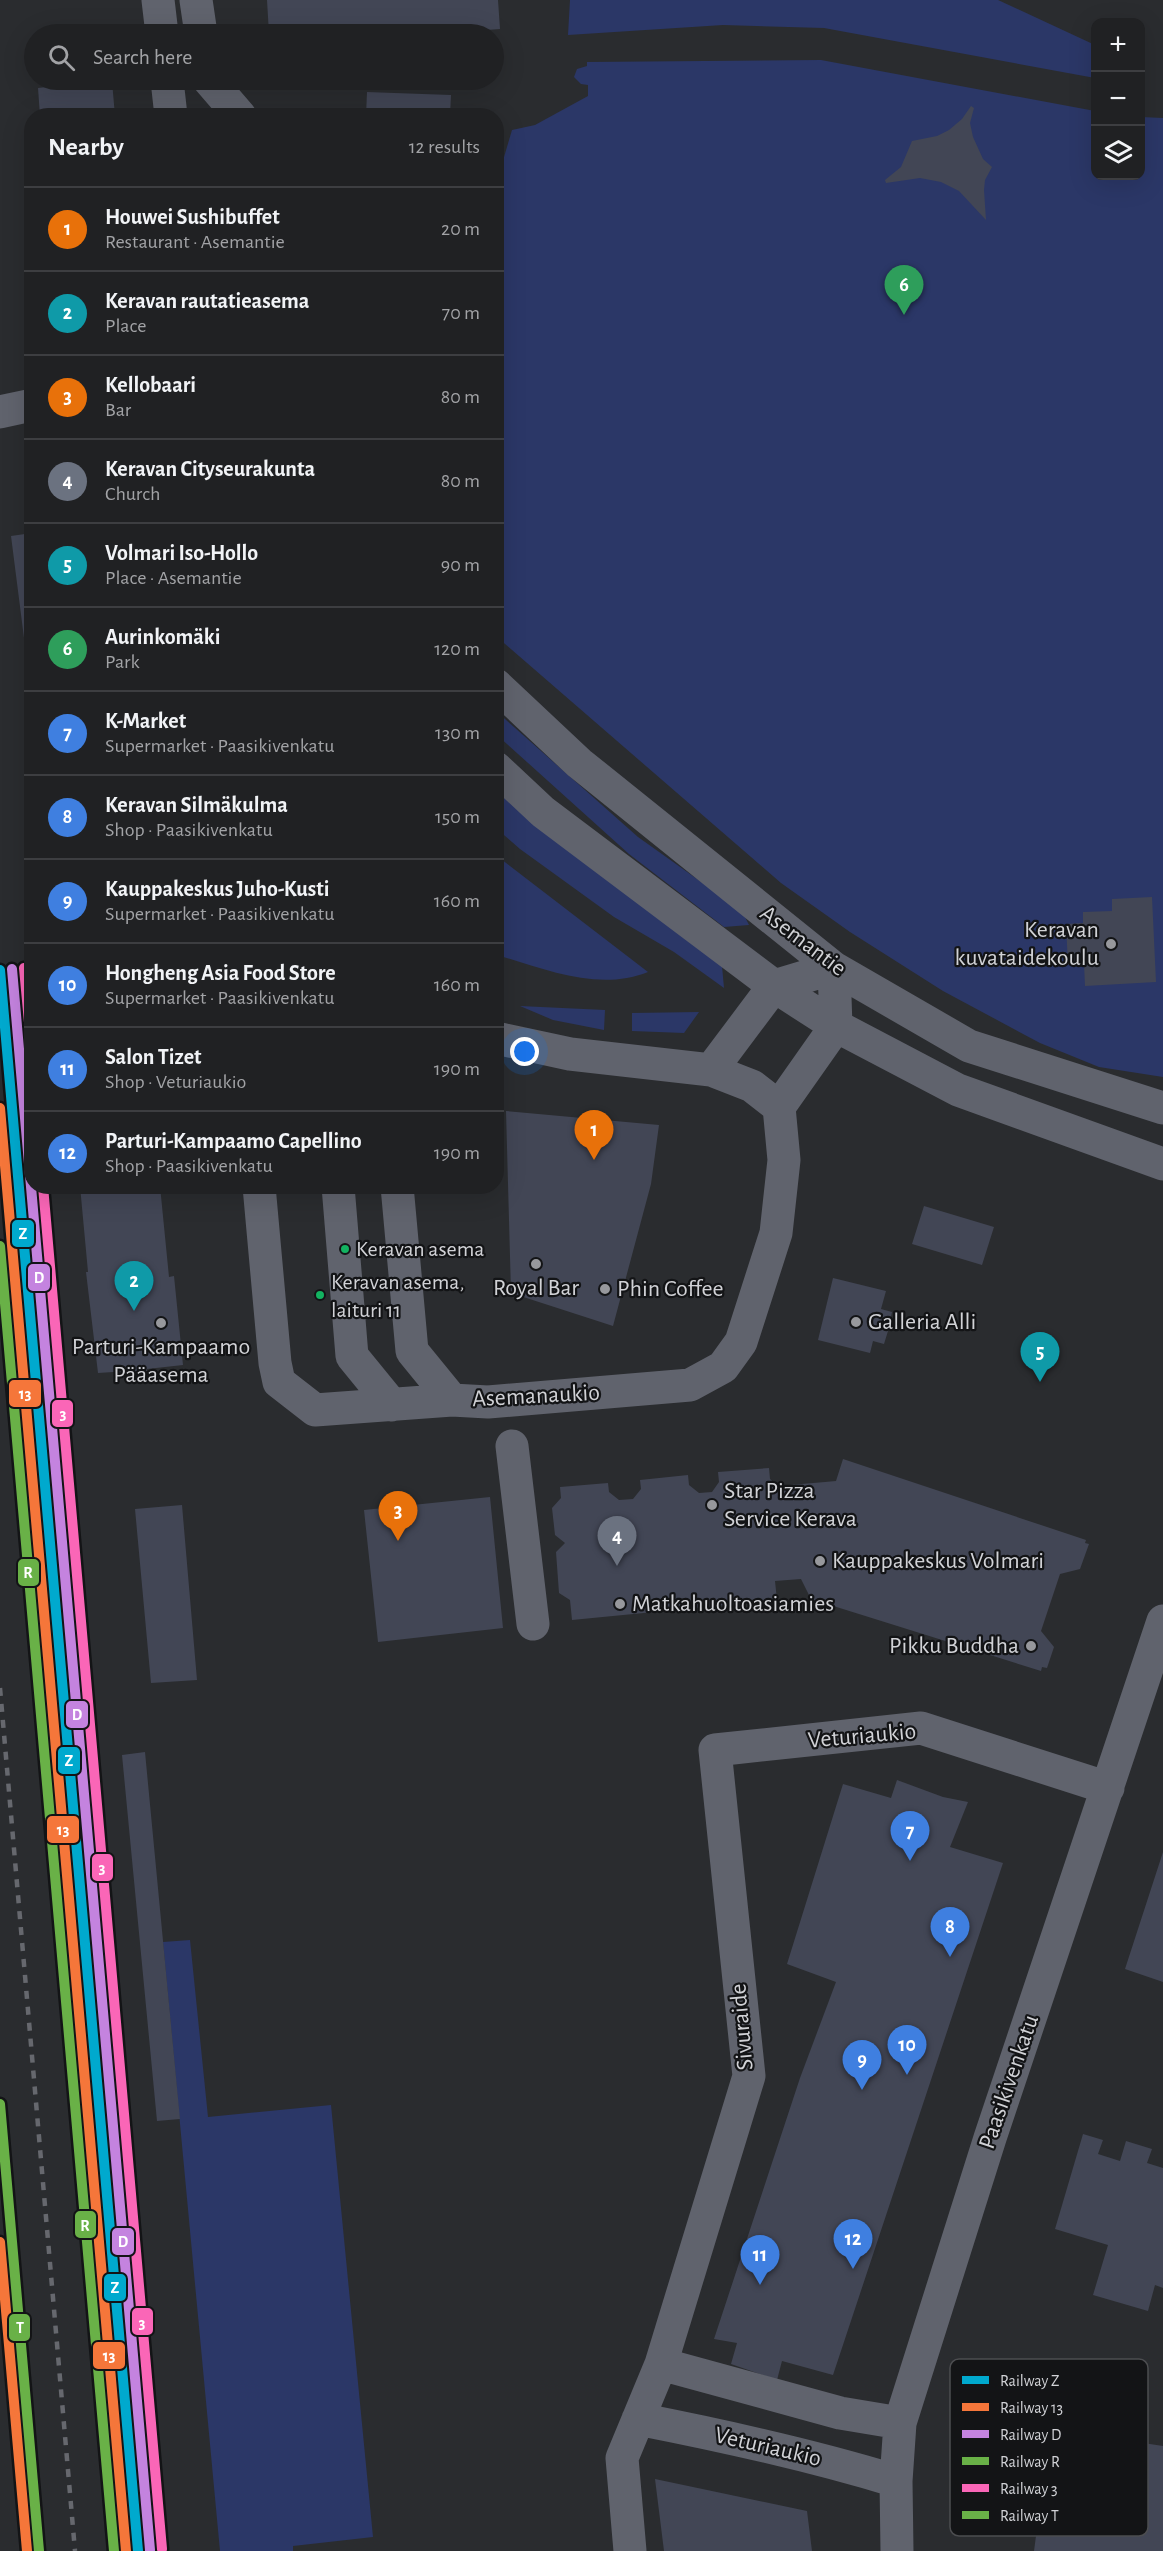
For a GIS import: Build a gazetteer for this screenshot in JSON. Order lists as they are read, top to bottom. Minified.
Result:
{"streets":{"street":["Asemantie","Asemanaukio","Veturiaukio","Sivuraide","Paasikivenkatu"]},"crossings":[["Veturiaukio","Sivuraide"],["Veturiaukio","Paasikivenkatu"]],"places":["Keravan kuvataidekoulu","Keravan asema","Royal Bar","Phin Coffee","Keravan asema, laituri 11","Galleria Alli","Parturi-Kampaamo Pääasema","Star Pizza Service Kerava","Kauppakeskus Volmari","Matkahuoltoasiamies","Pikku Buddha"],"lines":["rail line D","rail line Z","rail line 13","rail line 3","rail line R","rail line T"],"legend":["Railway Z","Railway 13","Railway D","Railway R","Railway 3","Railway T"],"page":{"map_buttons":["+","−"],"search":"Search here","heading":["Nearby","12 results"],"list":[{"mark":"1","name":"Houwei Sushibuffet","note":"Restaurant · Asemantie","value":"20 m"},{"mark":"2","name":"Keravan rautatieasema","note":"Place","value":"70 m"},{"mark":"3","name":"Kellobaari","note":"Bar","value":"80 m"},{"mark":"4","name":"Keravan Cityseurakunta","note":"Church","value":"80 m"},{"mark":"5","name":"Volmari Iso-Hollo","note":"Place · Asemantie","value":"90 m"},{"mark":"6","name":"Aurinkomäki","note":"Park","value":"120 m"},{"mark":"7","name":"K-Market","note":"Supermarket · Paasikivenkatu","value":"130 m"},{"mark":"8","name":"Keravan Silmäkulma","note":"Shop · Paasikivenkatu","value":"150 m"},{"mark":"9","name":"Kauppakeskus Juho-Kusti","note":"Supermarket · Paasikivenkatu","value":"160 m"},{"mark":"10","name":"Hongheng Asia Food Store","note":"Supermarket · Paasikivenkatu","value":"160 m"},{"mark":"11","name":"Salon Tizet","note":"Shop · Veturiaukio","value":"190 m"},{"mark":"12","name":"Parturi-Kampaamo Capellino","note":"Shop · Paasikivenkatu","value":"190 m"}],"pins":["6","1","2","5","3","4","7","8","10","9","12","11"]}}
